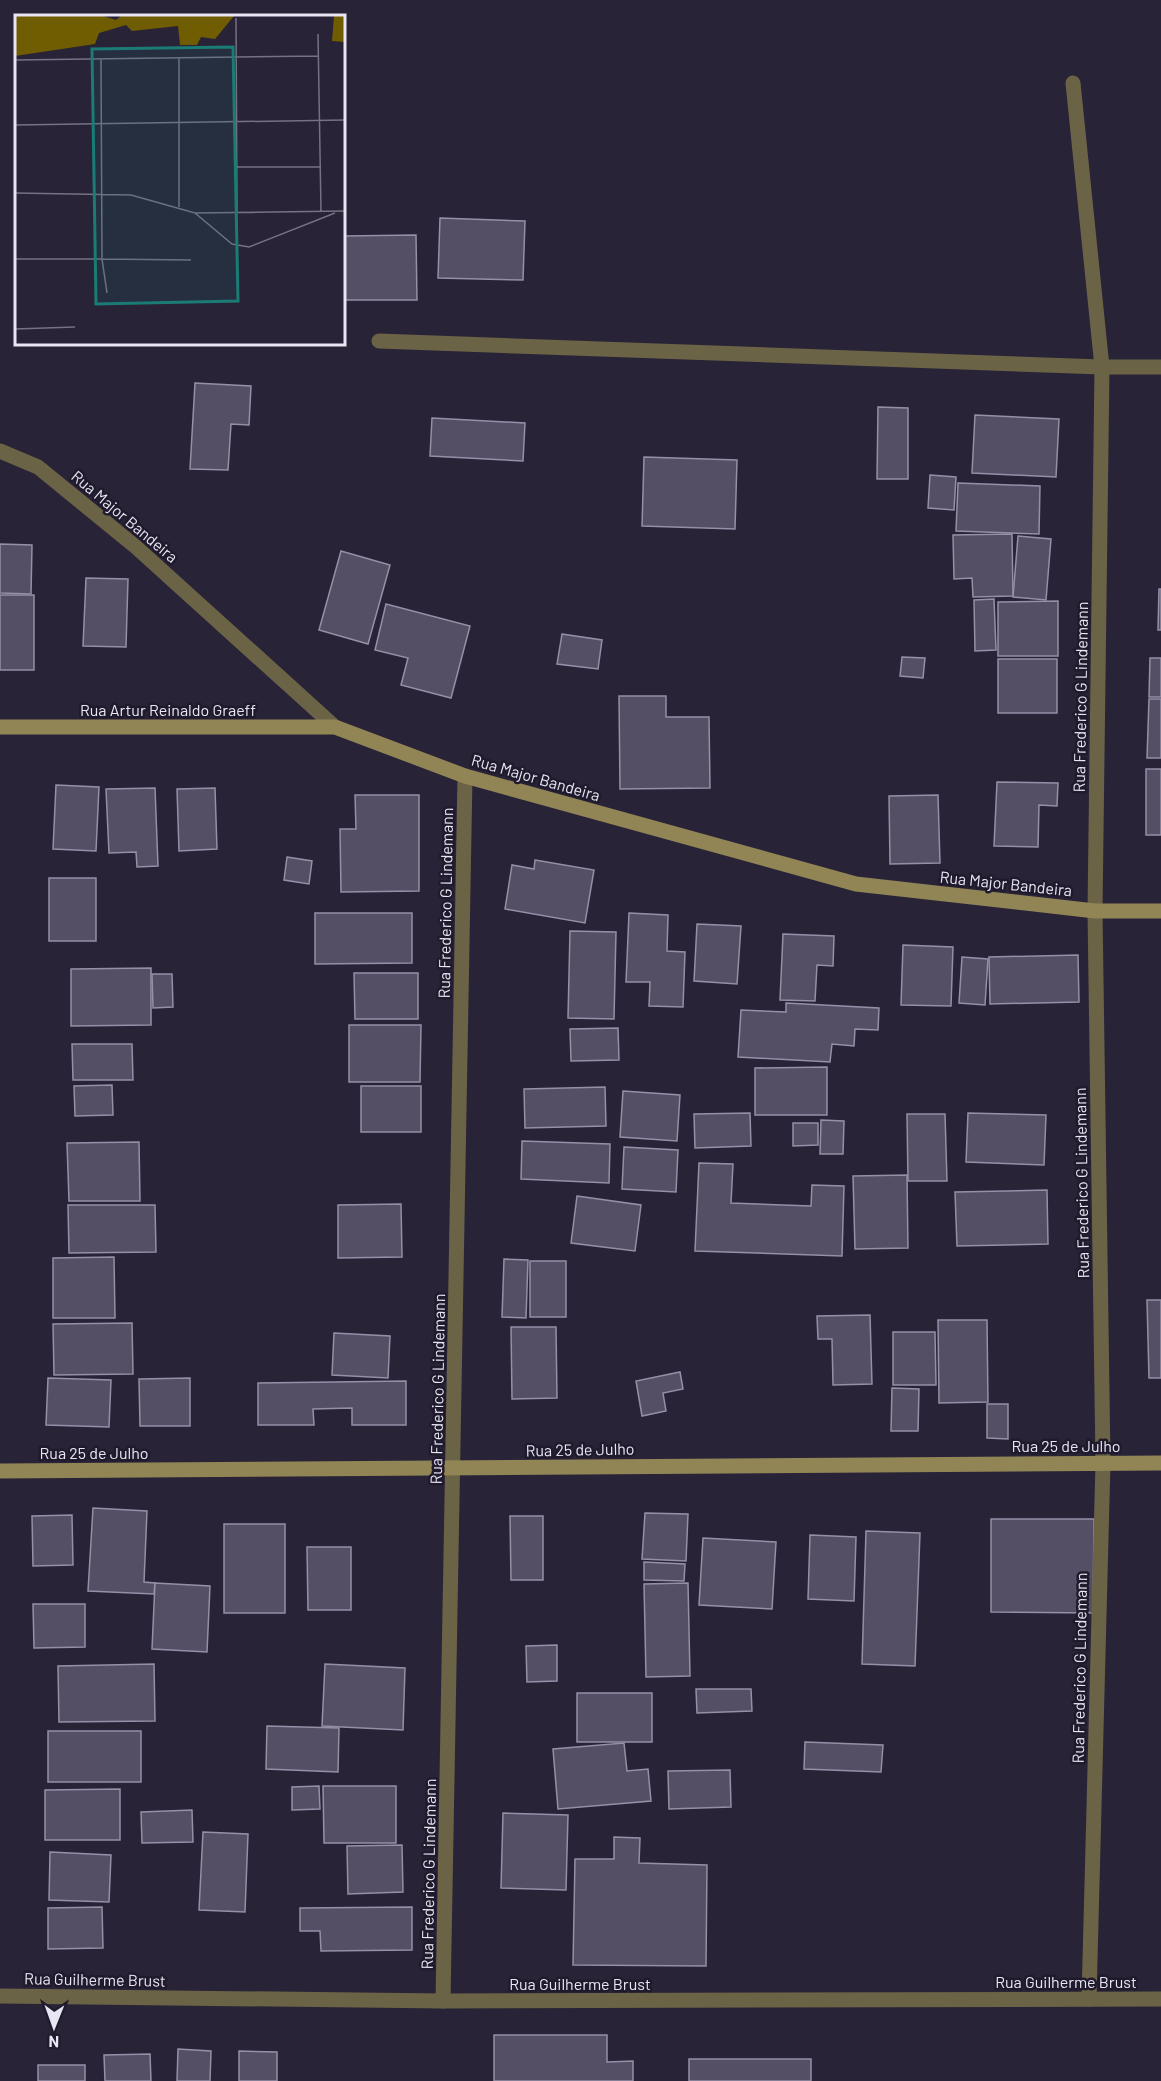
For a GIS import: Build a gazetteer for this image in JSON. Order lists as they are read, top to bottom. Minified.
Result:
{"streets":{"main road":["Rua Major Bandeira","Rua Artur Reinaldo Graeff","Rua 25 de Julho"],"street":["Rua Frederico G Lindemann","Rua Guilherme Brust"]},"crossings":[["Rua Major Bandeira","Rua Frederico G Lindemann"],["Rua Major Bandeira","Rua Artur Reinaldo Graeff"],["Rua Frederico G Lindemann","Rua 25 de Julho"],["Rua Frederico G Lindemann","Rua Guilherme Brust"]],"north":"bottom"}
